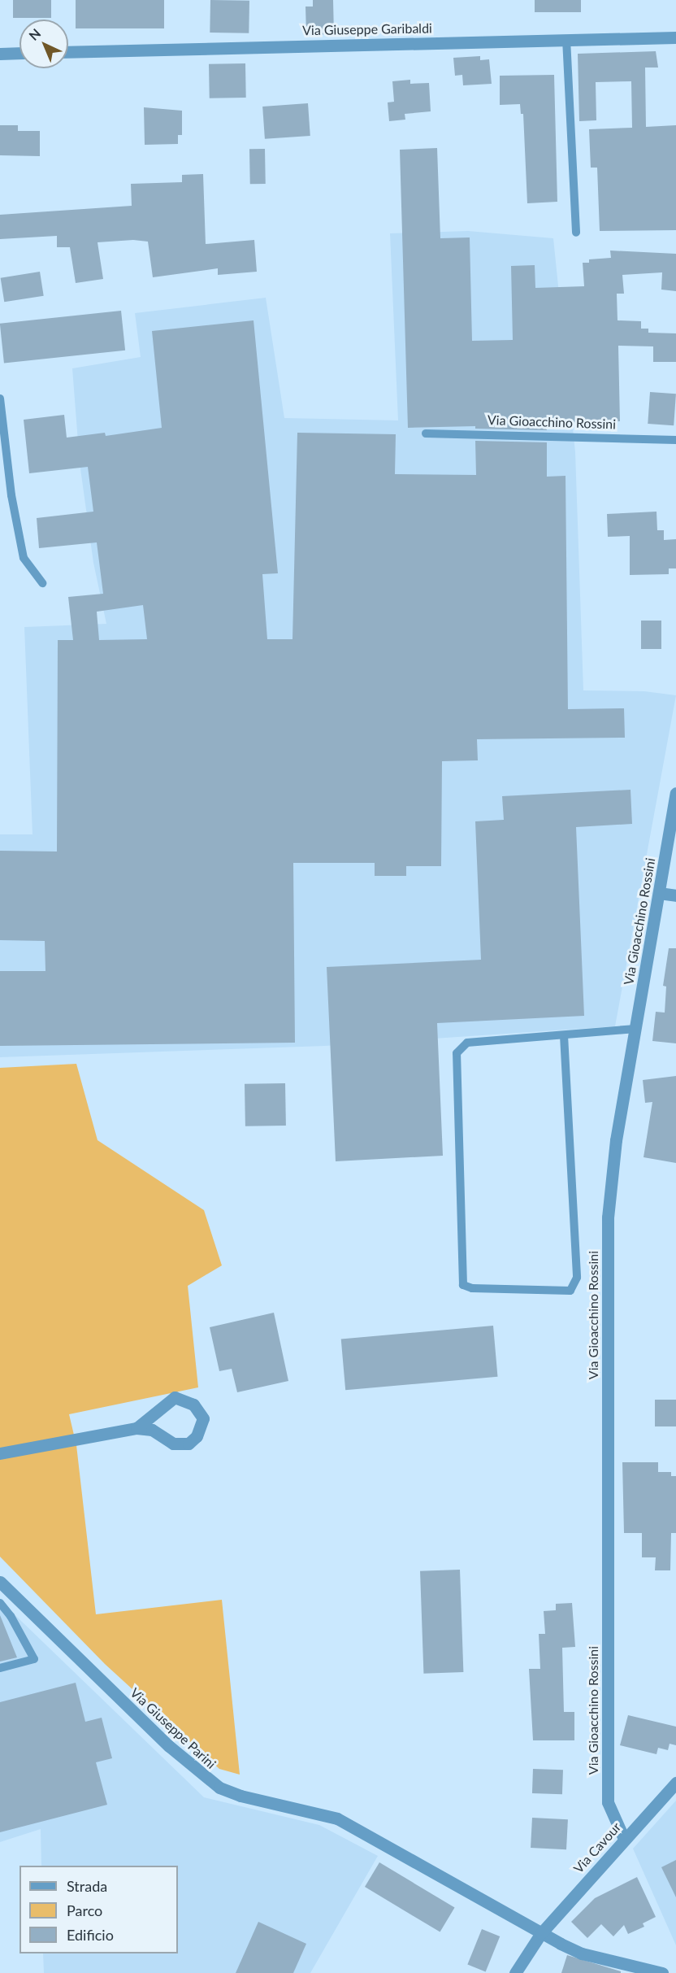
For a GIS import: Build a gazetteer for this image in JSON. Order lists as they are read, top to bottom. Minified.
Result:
{"streets":{"street":["Via Giuseppe Garibaldi","Via Gioacchino Rossini","Via Giuseppe Parini","Via Cavour"]},"crossings":[["Via Gioacchino Rossini","Via Cavour"],["Via Giuseppe Parini","Via Cavour"]],"legend":["Strada","Parco","Edificio"],"north":"top left"}
